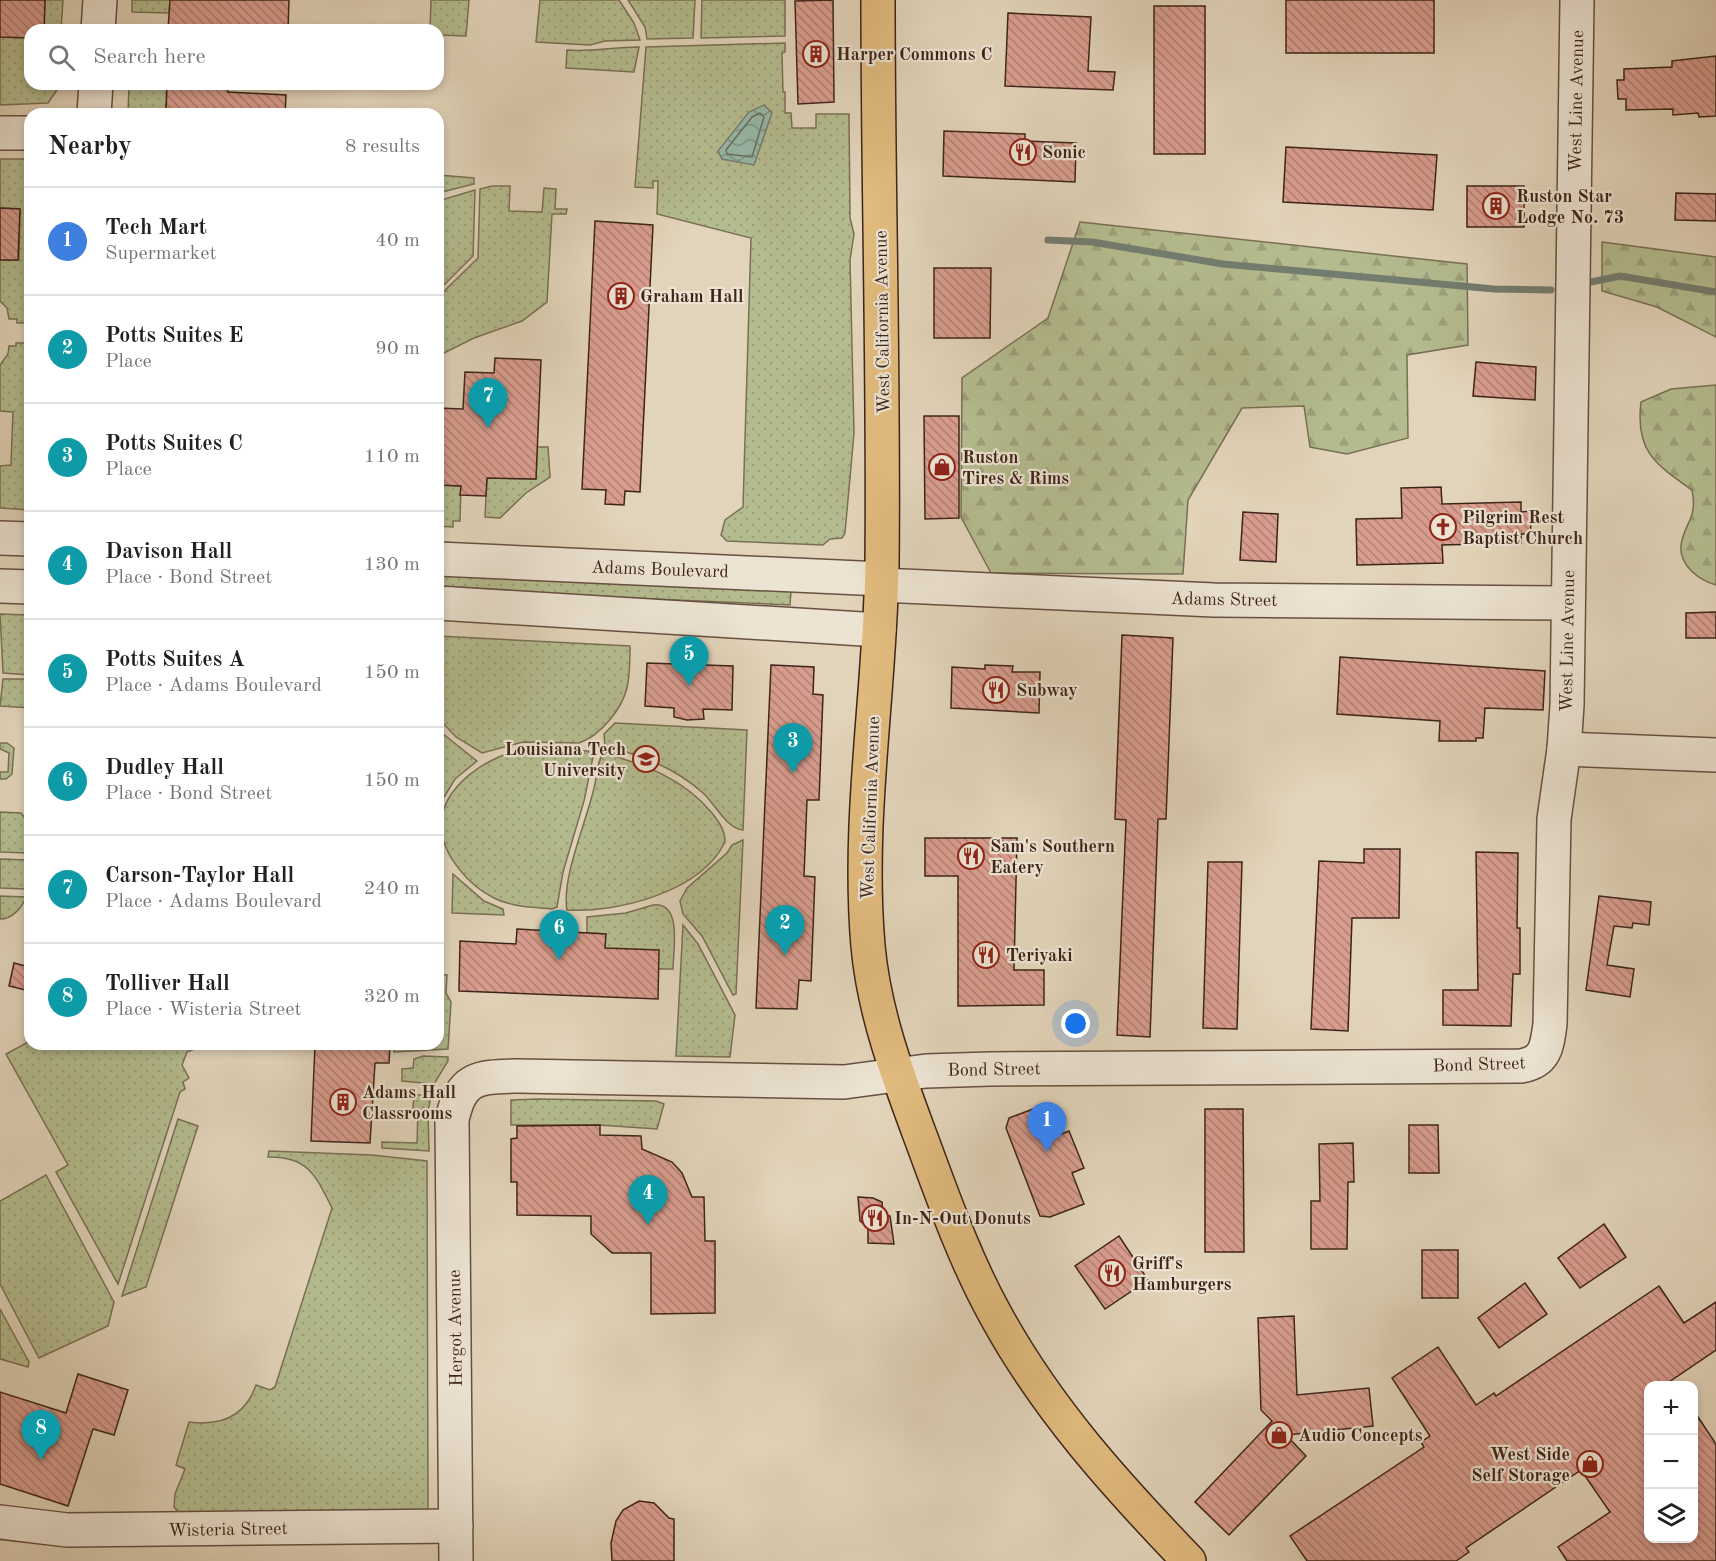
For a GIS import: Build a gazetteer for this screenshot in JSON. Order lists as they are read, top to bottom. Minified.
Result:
{"streets":{"main road":["West California Avenue"],"street":["West Line Avenue","Adams Boulevard","Adams Street","Bond Street","Hergot Avenue","Wisteria Street"]},"crossings":[["West Line Avenue","Adams Street"],["West Line Avenue","Bond Street"],["West California Avenue","Adams Boulevard"],["West California Avenue","Adams Street"],["West California Avenue","Bond Street"],["Adams Boulevard","Adams Street"],["Bond Street","Hergot Avenue"],["Hergot Avenue","Wisteria Street"]],"places":{"building":["Harper Commons C","Ruston Star Lodge No. 73","Graham Hall","Adams Hall Classrooms"],"restaurant":["Sonic","Subway","Sam's Southern Eatery","Teriyaki","In-N-Out Donuts","Griff's Hamburgers"],"shop":["Ruston Tires & Rims","Audio Concepts","West Side Self Storage"],"church":["Pilgrim Rest Baptist Church"],"school or university":["Louisiana Tech University"]},"page":{"search":"Search here","heading":["Nearby","8 results"],"list":[{"mark":"1","name":"Tech Mart","note":"Supermarket","value":"40 m"},{"mark":"2","name":"Potts Suites E","note":"Place","value":"90 m"},{"mark":"3","name":"Potts Suites C","note":"Place","value":"110 m"},{"mark":"4","name":"Davison Hall","note":"Place · Bond Street","value":"130 m"},{"mark":"5","name":"Potts Suites A","note":"Place · Adams Boulevard","value":"150 m"},{"mark":"6","name":"Dudley Hall","note":"Place · Bond Street","value":"150 m"},{"mark":"7","name":"Carson-Taylor Hall","note":"Place · Adams Boulevard","value":"240 m"},{"mark":"8","name":"Tolliver Hall","note":"Place · Wisteria Street","value":"320 m"}],"pins":["7","5","3","2","6","1","4","8"],"map_buttons":["+","−"]}}
